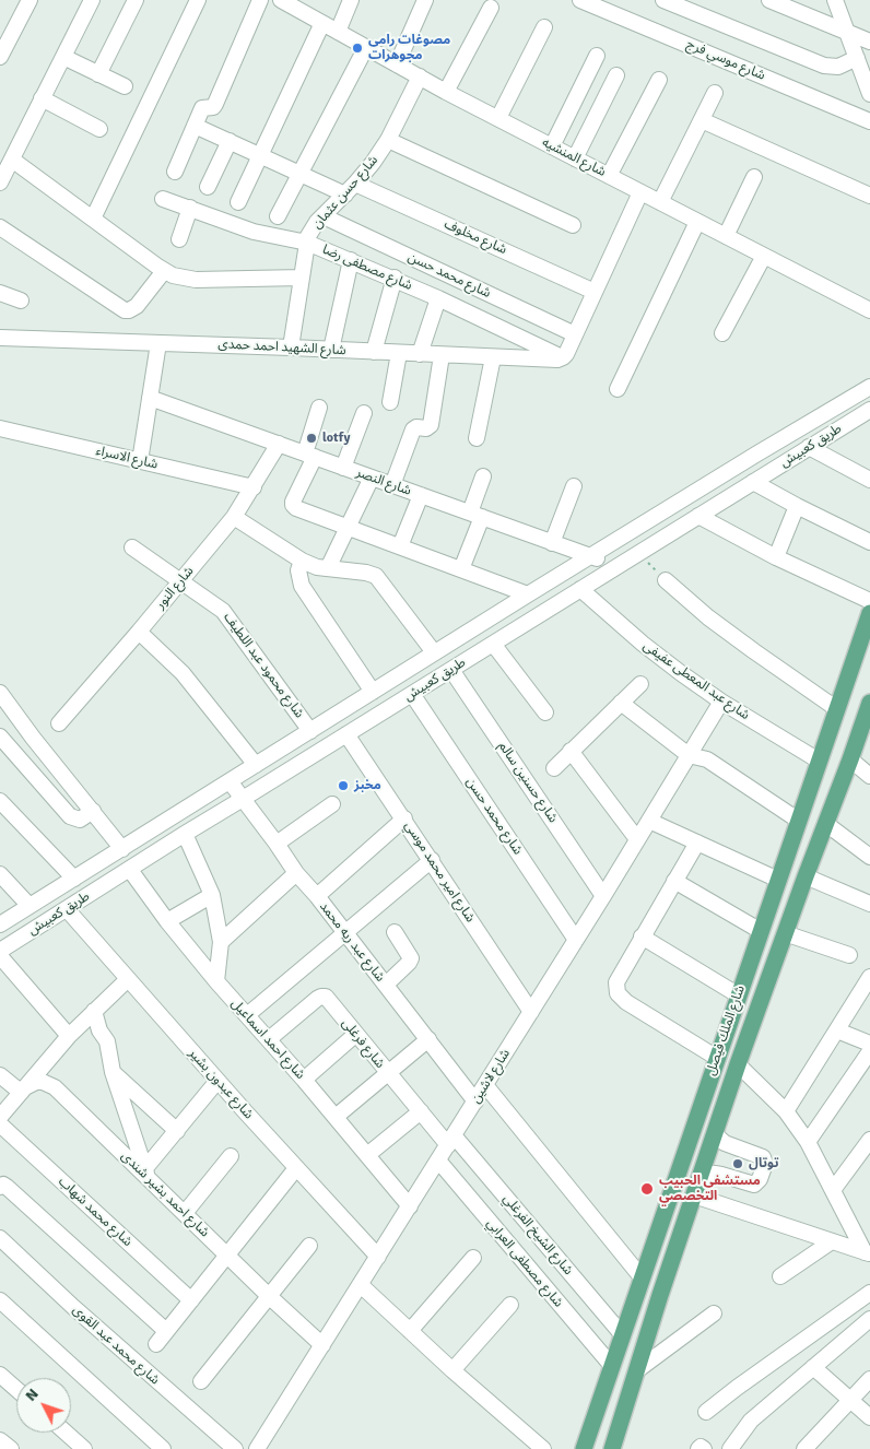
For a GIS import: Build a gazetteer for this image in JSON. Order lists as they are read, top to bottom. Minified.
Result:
{"streets":{"main road":["شارع الملك فيصل"],"street":["شارع موسي فرج","شارع المنشيه","شارع حسن عثمان","شارع مخلوف","شارع مصطفى رضا","شارع محمد حسن","شارع الشهيد احمد حمدى","طريق كعبيش","شارع الاسراء","شارع النصر","شارع النور","شارع محمود عبد اللطيف","شارع عبد المعطى عفيفى","شارع حسنين سالم","شارع امير محمد موسي","شارع عبد ريه محمد","شارع احمد اسماعيل","شارع فرغلى","شارع لاشين","شارع عبدون بشير","شارع احمد بشير شندى","شارع محمد شهاب","شارع الشيخ الفرغلي","شارع مصطفى العرابي","شارع محمد عبد القوى"]},"crossings":[["شارع المنشيه","شارع حسن عثمان"],["شارع حسن عثمان","شارع مخلوف"],["شارع حسن عثمان","شارع مصطفى رضا"],["شارع حسن عثمان","شارع محمد حسن"],["شارع حسن عثمان","شارع الشهيد احمد حمدى"],["شارع مصطفى رضا","شارع الشهيد احمد حمدى"],["شارع محمد حسن","طريق كعبيش"],["شارع محمد حسن","شارع لاشين"],["طريق كعبيش","شارع النصر"],["طريق كعبيش","شارع محمود عبد اللطيف"],["طريق كعبيش","شارع عبد المعطى عفيفى"],["طريق كعبيش","شارع حسنين سالم"],["طريق كعبيش","شارع امير محمد موسي"],["طريق كعبيش","شارع عبد ريه محمد"],["طريق كعبيش","شارع احمد اسماعيل"],["طريق كعبيش","شارع عبدون بشير"],["شارع الاسراء","شارع النور"],["شارع النصر","شارع النور"],["شارع النور","شارع محمود عبد اللطيف"],["شارع عبد المعطى عفيفى","شارع الملك فيصل"],["شارع عبد المعطى عفيفى","شارع لاشين"],["شارع حسنين سالم","شارع لاشين"],["شارع امير محمد موسي","شارع لاشين"],["شارع عبد ريه محمد","شارع لاشين"],["شارع الملك فيصل","شارع الشيخ الفرغلي"],["شارع الملك فيصل","شارع مصطفى العرابي"],["شارع احمد اسماعيل","شارع فرغلى"],["شارع احمد اسماعيل","شارع لاشين"],["شارع فرغلى","شارع لاشين"],["شارع فرغلى","شارع الشيخ الفرغلي"],["شارع لاشين","شارع عبدون بشير"],["شارع لاشين","شارع احمد بشير شندى"],["شارع لاشين","شارع الشيخ الفرغلي"],["شارع لاشين","شارع مصطفى العرابي"]],"places":["مصوغات رامى مجوهرات","lotfy","مخبز","توتال","مستشفى الحبيب التخصصي"],"north":"top left"}
